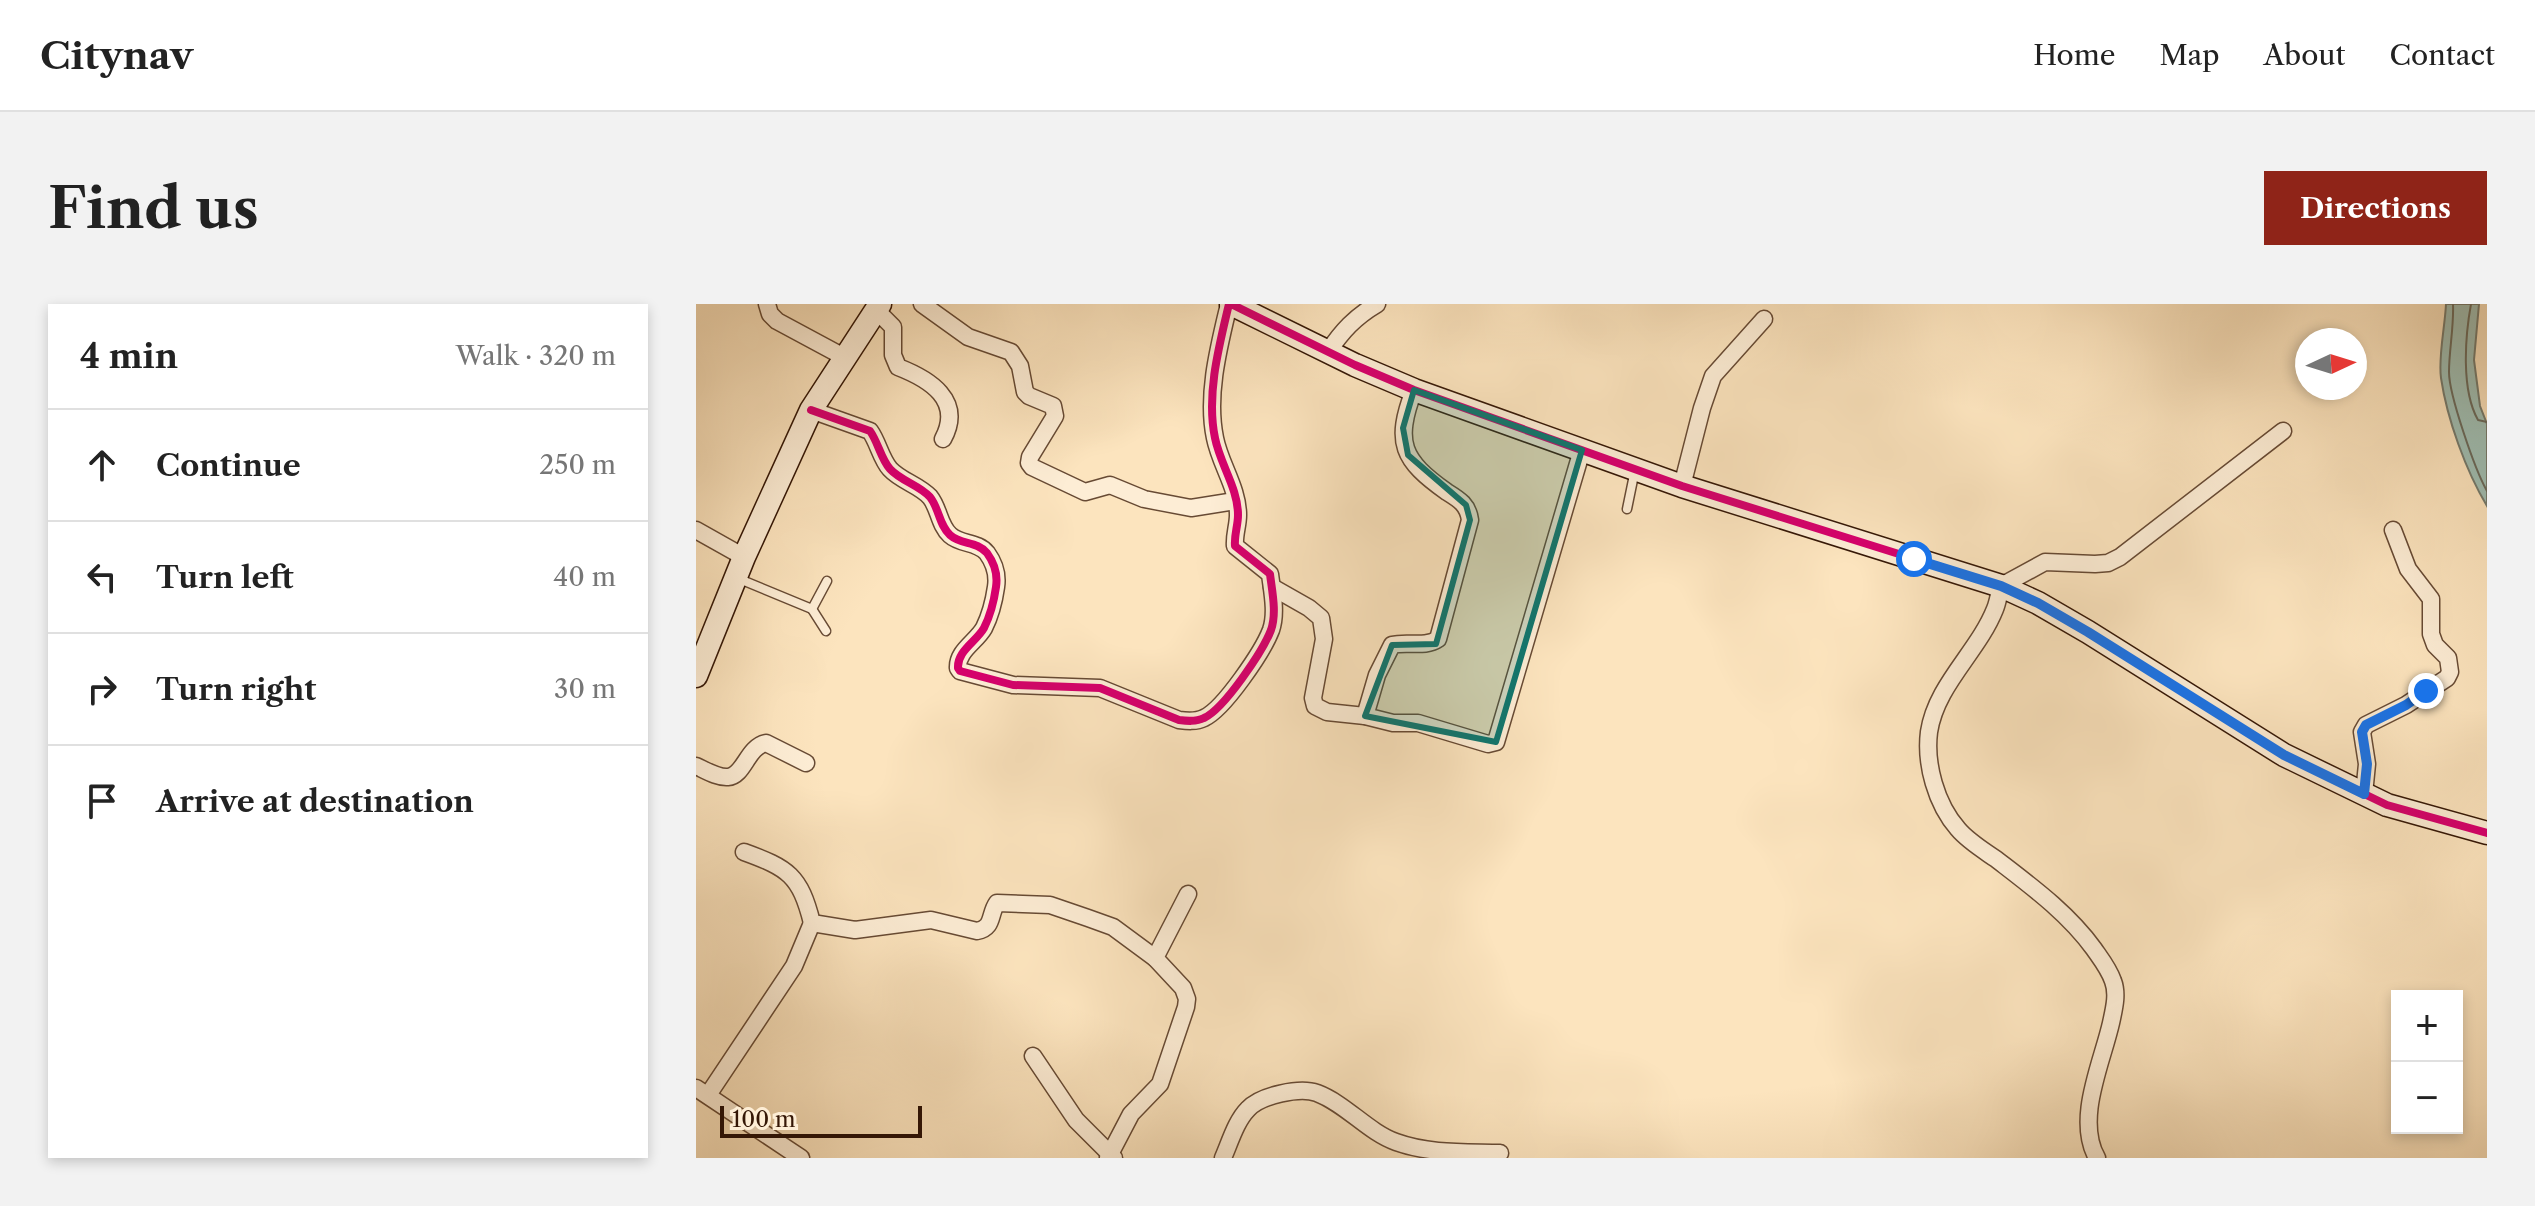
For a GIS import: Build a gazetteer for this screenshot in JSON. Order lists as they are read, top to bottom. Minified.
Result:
{"scale_bar":"100 m","north":"right","page":{"header":"Citynav","nav":["Home","Map","About","Contact"],"buttons":"Directions","title":"Find us","heading":["4 min","Walk · 320 m"],"list":[["Continue","250 m"],["Turn left","40 m"],["Turn right","30 m"],"Arrive at destination"],"map_buttons":["+","−"],"scale":"100 m"}}
